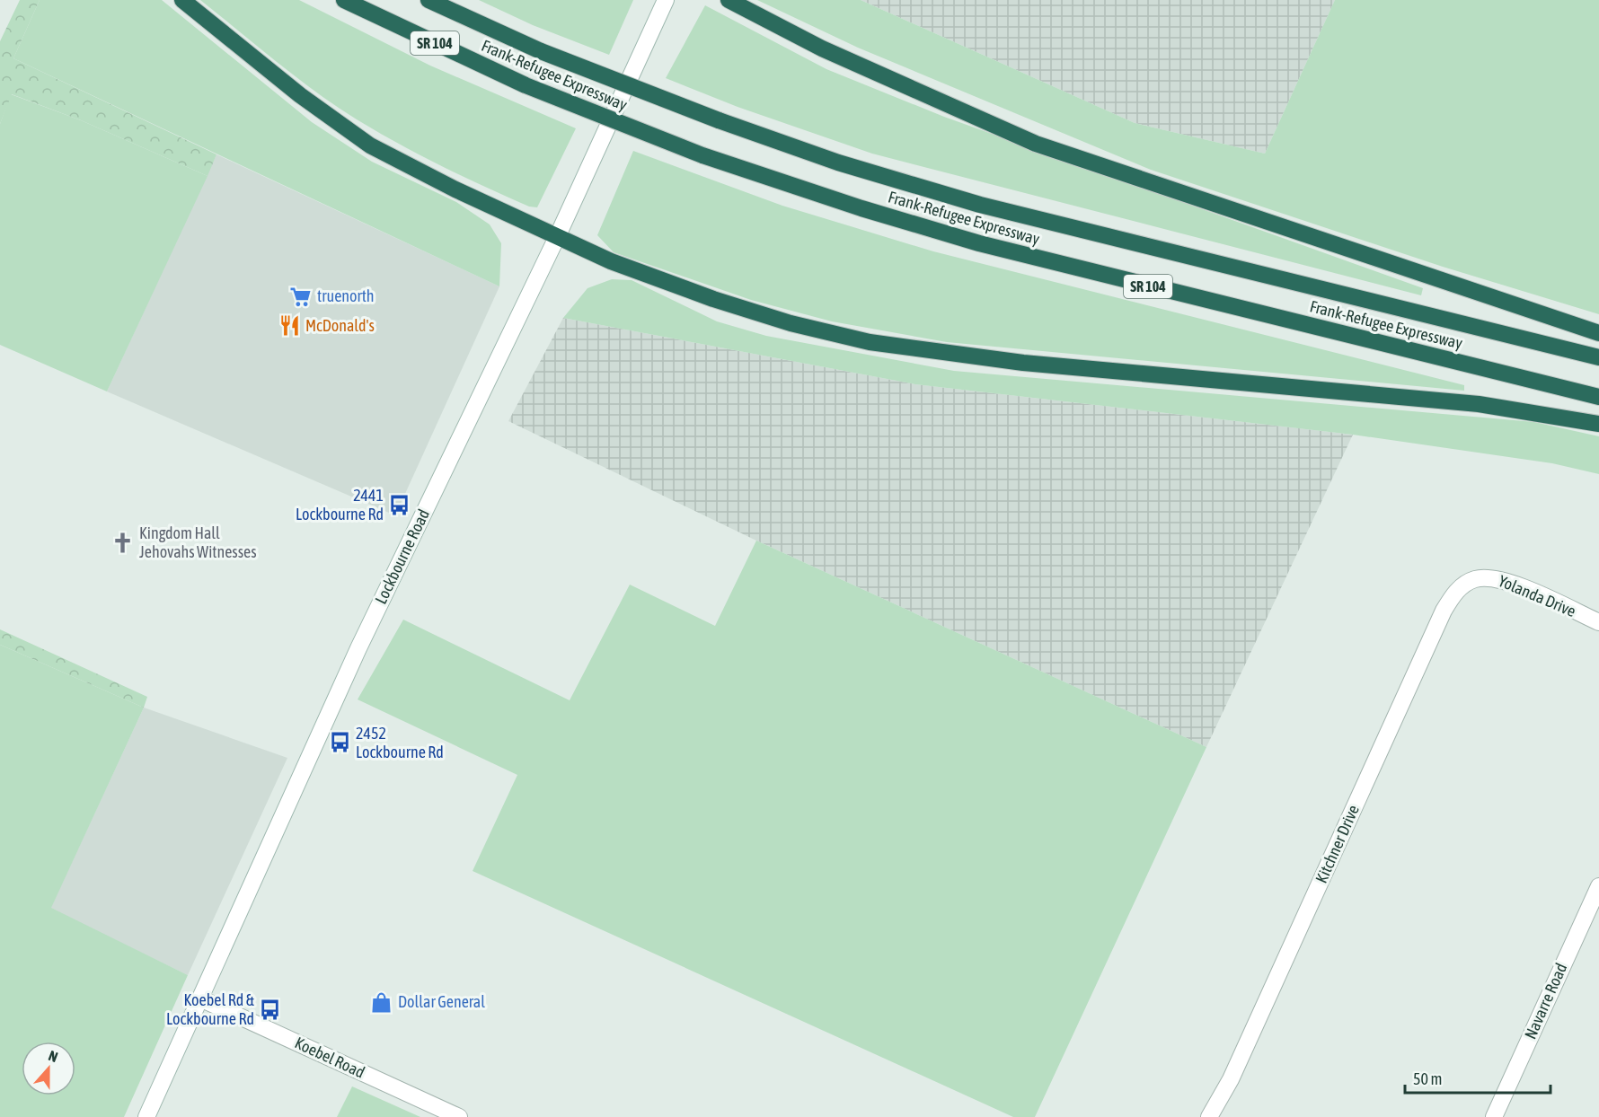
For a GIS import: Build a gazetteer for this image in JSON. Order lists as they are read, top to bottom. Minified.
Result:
{"streets":{"highway":["SR 104","Frank-Refugee Expressway"],"street":["Lockbourne Road","Yolanda Drive","Kitchner Drive","Navarre Road","Koebel Road"]},"crossings":[["Lockbourne Road","Koebel Road"],["Yolanda Drive","Kitchner Drive"]],"places":{"supermarket":["truenorth"],"restaurant":["McDonald's"],"bus stop":["2441 Lockbourne Rd","2452 Lockbourne Rd","Koebel Rd & Lockbourne Rd"],"church":["Kingdom Hall Jehovahs Witnesses"],"shop":["Dollar General"]},"scale_bar":"50 m","north":"top"}
